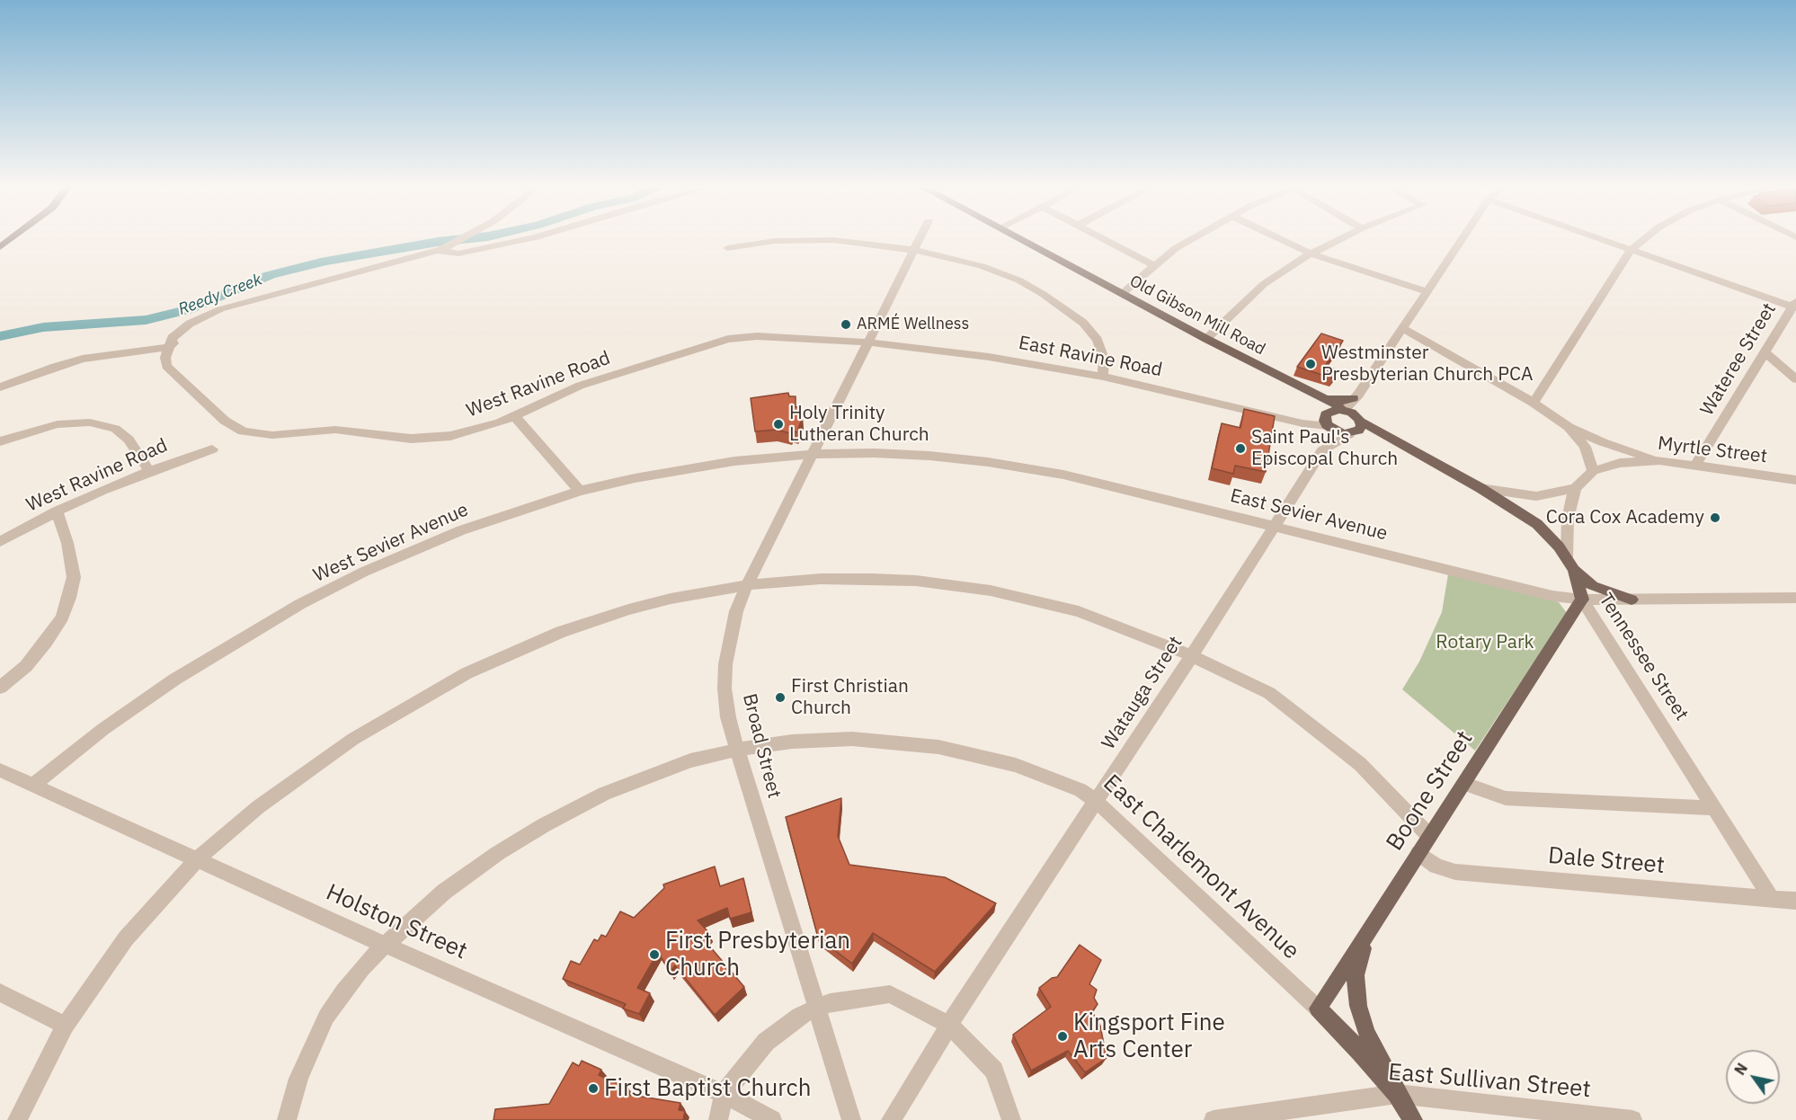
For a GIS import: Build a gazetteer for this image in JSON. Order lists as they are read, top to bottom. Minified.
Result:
{"streets":{"main road":["Old Gibson Mill Road","Tennessee Street","Boone Street","East Charlemont Avenue"],"street":["East Ravine Road","Wateree Street","West Ravine Road","Myrtle Street","East Sevier Avenue","West Sevier Avenue","Watauga Street","Broad Street","Dale Street","Holston Street","East Sullivan Street"]},"crossings":[["Old Gibson Mill Road","East Ravine Road"],["Old Gibson Mill Road","Watauga Street"],["East Ravine Road","West Ravine Road"],["East Ravine Road","Broad Street"],["Wateree Street","Myrtle Street"],["West Ravine Road","Broad Street"],["East Sevier Avenue","West Sevier Avenue"],["East Sevier Avenue","Tennessee Street"],["East Sevier Avenue","Watauga Street"],["East Sevier Avenue","Broad Street"],["East Sevier Avenue","Boone Street"],["West Sevier Avenue","Broad Street"],["West Sevier Avenue","Holston Street"],["Tennessee Street","Boone Street"],["Tennessee Street","Dale Street"],["Watauga Street","East Charlemont Avenue"],["Broad Street","East Charlemont Avenue"],["Boone Street","Dale Street"],["Boone Street","East Charlemont Avenue"],["East Charlemont Avenue","Holston Street"],["East Charlemont Avenue","East Sullivan Street"]],"water":["Reedy Creek"],"parks":["Rotary Park"],"places":["ARMÉ Wellness","Westminster Presbyterian Church PCA","Holy Trinity Lutheran Church","Saint Paul's Episcopal Church","Cora Cox Academy","First Christian Church","First Presbyterian Church","Kingsport Fine Arts Center","First Baptist Church"],"north":"top left"}
